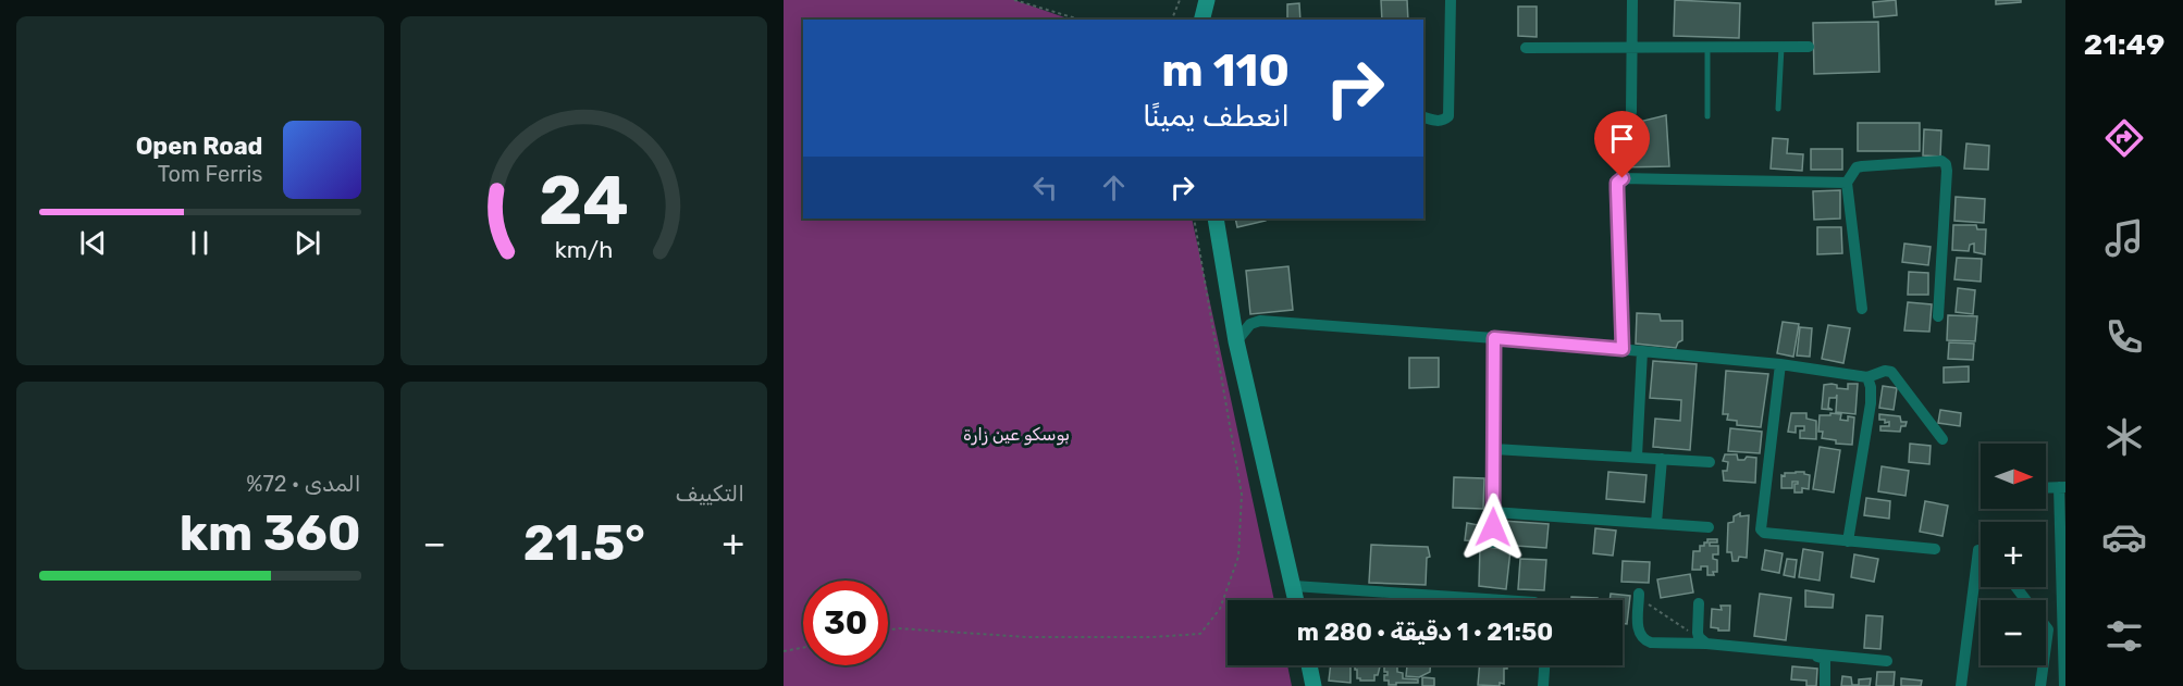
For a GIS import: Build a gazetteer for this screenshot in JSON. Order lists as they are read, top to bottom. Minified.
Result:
{"parks":["بوسكو عين زارة"],"north":"right","page":{"tabs":"21:49","turn":["110 m","انعطف يمينًا"],"song":["Open Road","Tom Ferris"],"tile":["التكييف",["المدى · 72%","360 km"]],"map_buttons":["+","−"],"heat":["−","21.5°","+"],"limit":"30","trip":"21:50 · 1 دقيقة · 280 m","gauge":["24","km/h"]}}
